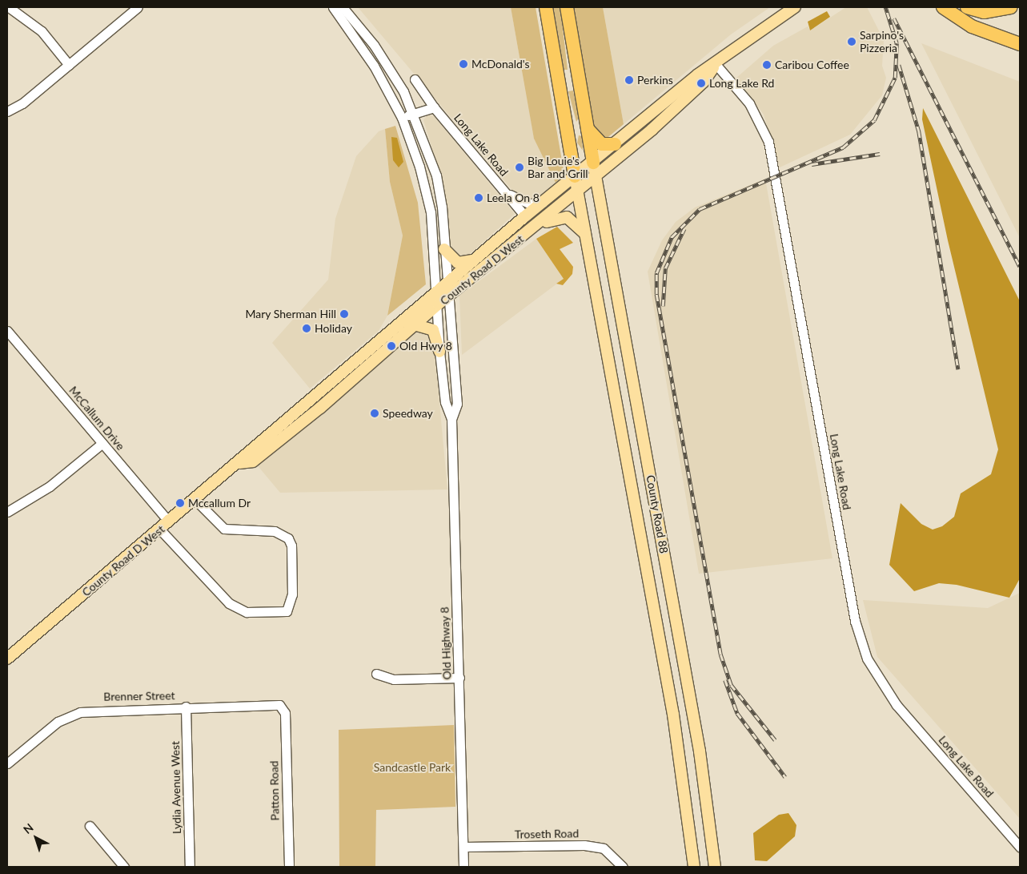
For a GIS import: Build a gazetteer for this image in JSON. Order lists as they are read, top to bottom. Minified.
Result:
{"streets":{"main road":["County Road D West","County Road 88"],"street":["Long Lake Road","McCallum Drive","Old Highway 8","Brenner Street","Lydia Avenue West","Patton Road","Troseth Road"]},"crossings":[["Long Lake Road","County Road D West"],["County Road D West","McCallum Drive"],["County Road D West","County Road 88"],["County Road D West","Old Highway 8"],["Old Highway 8","Troseth Road"],["Brenner Street","Lydia Avenue West"],["Brenner Street","Patton Road"]],"parks":["Sandcastle Park"],"places":["Sarpino's Pizzeria","McDonald's","Caribou Coffee","Perkins","Long Lake Rd","Big Louie's Bar and Grill","Leela On 8","Mary Sherman Hill","Holiday","Old Hwy 8","Speedway","Mccallum Dr"],"north":"top left"}
